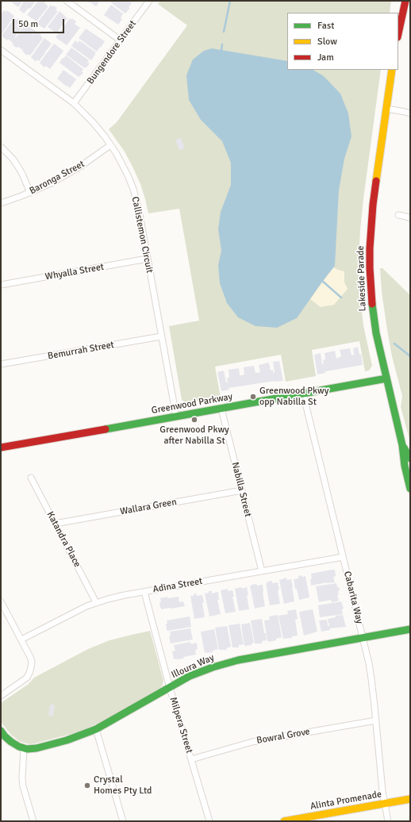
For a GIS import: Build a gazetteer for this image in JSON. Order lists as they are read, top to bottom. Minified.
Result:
{"streets":{"street":["Bungendore Street","Baronga Street","Callistemon Circuit","Whyalla Street","Lakeside Parade","Bemurrah Street","Greenwood Parkway","Nabilla Street","Wallara Green","Katandra Place","Adina Street","Cabarita Way","Illoura Way","Milpera Street","Bowral Grove","Alinta Promenade"]},"crossings":[["Bungendore Street","Callistemon Circuit"],["Baronga Street","Callistemon Circuit"],["Callistemon Circuit","Whyalla Street"],["Callistemon Circuit","Bemurrah Street"],["Callistemon Circuit","Greenwood Parkway"],["Lakeside Parade","Greenwood Parkway"],["Greenwood Parkway","Nabilla Street"],["Greenwood Parkway","Cabarita Way"],["Nabilla Street","Wallara Green"],["Nabilla Street","Adina Street"],["Wallara Green","Katandra Place"],["Katandra Place","Adina Street"],["Adina Street","Cabarita Way"],["Adina Street","Milpera Street"],["Cabarita Way","Illoura Way"],["Cabarita Way","Bowral Grove"],["Cabarita Way","Alinta Promenade"],["Illoura Way","Milpera Street"],["Milpera Street","Bowral Grove"]],"places":["Greenwood Pkwy opp Nabilla St","Greenwood Pkwy after Nabilla St","Crystal Homes Pty Ltd"],"legend":["Fast","Slow","Jam"],"scale_bar":"50 m"}
